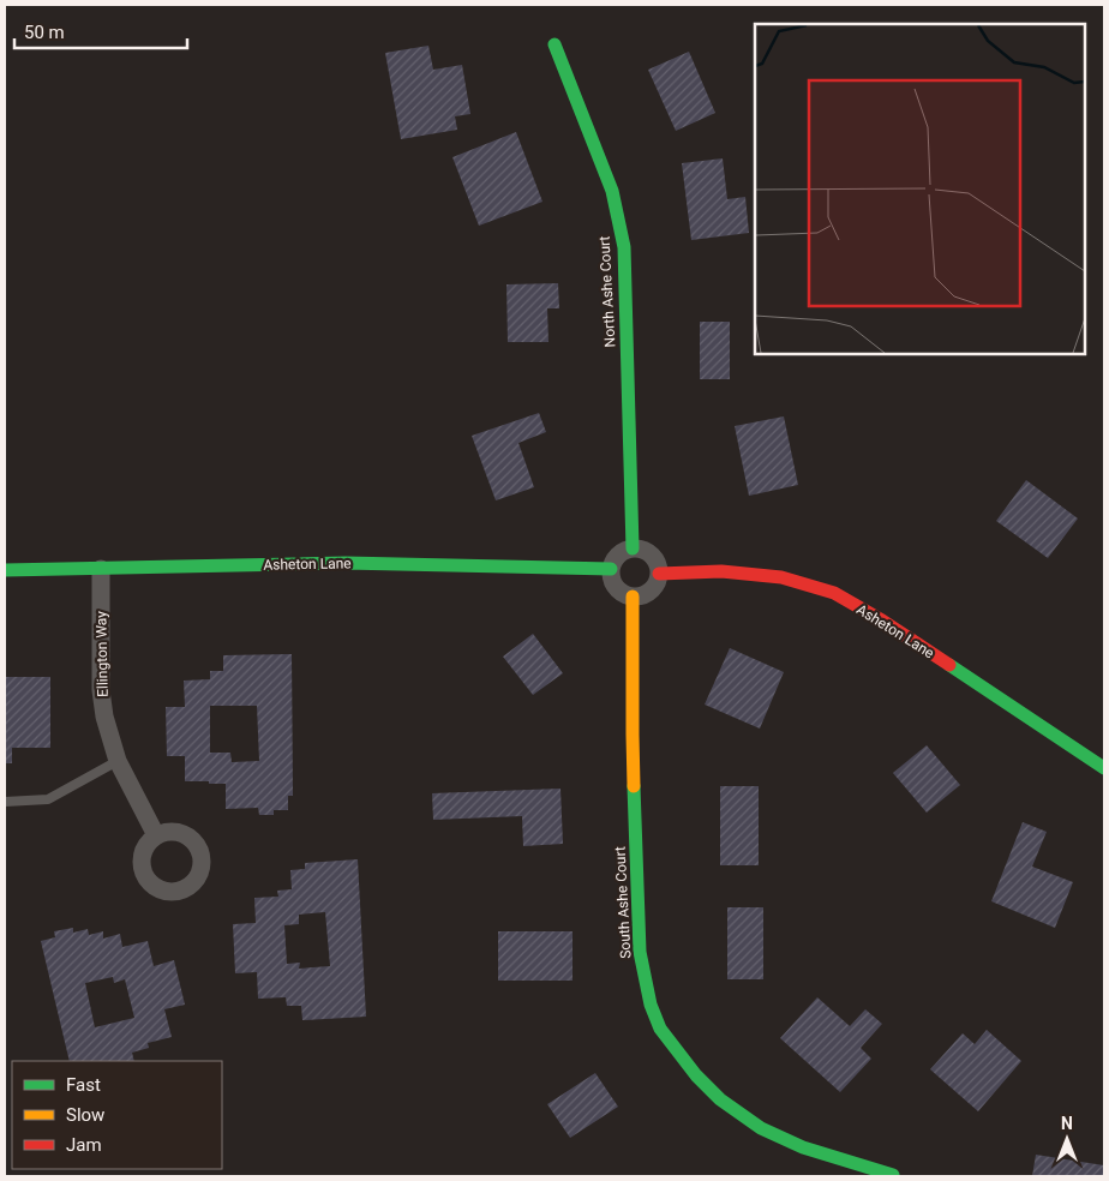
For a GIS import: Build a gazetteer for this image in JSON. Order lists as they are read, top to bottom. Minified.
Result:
{"streets":{"street":["North Ashe Court","Asheton Lane","Ellington Way","South Ashe Court"]},"crossings":[["North Ashe Court","Asheton Lane"],["North Ashe Court","South Ashe Court"],["Asheton Lane","Ellington Way"],["Asheton Lane","South Ashe Court"]],"legend":["Fast","Slow","Jam"],"scale_bar":"50 m","north":"top"}
